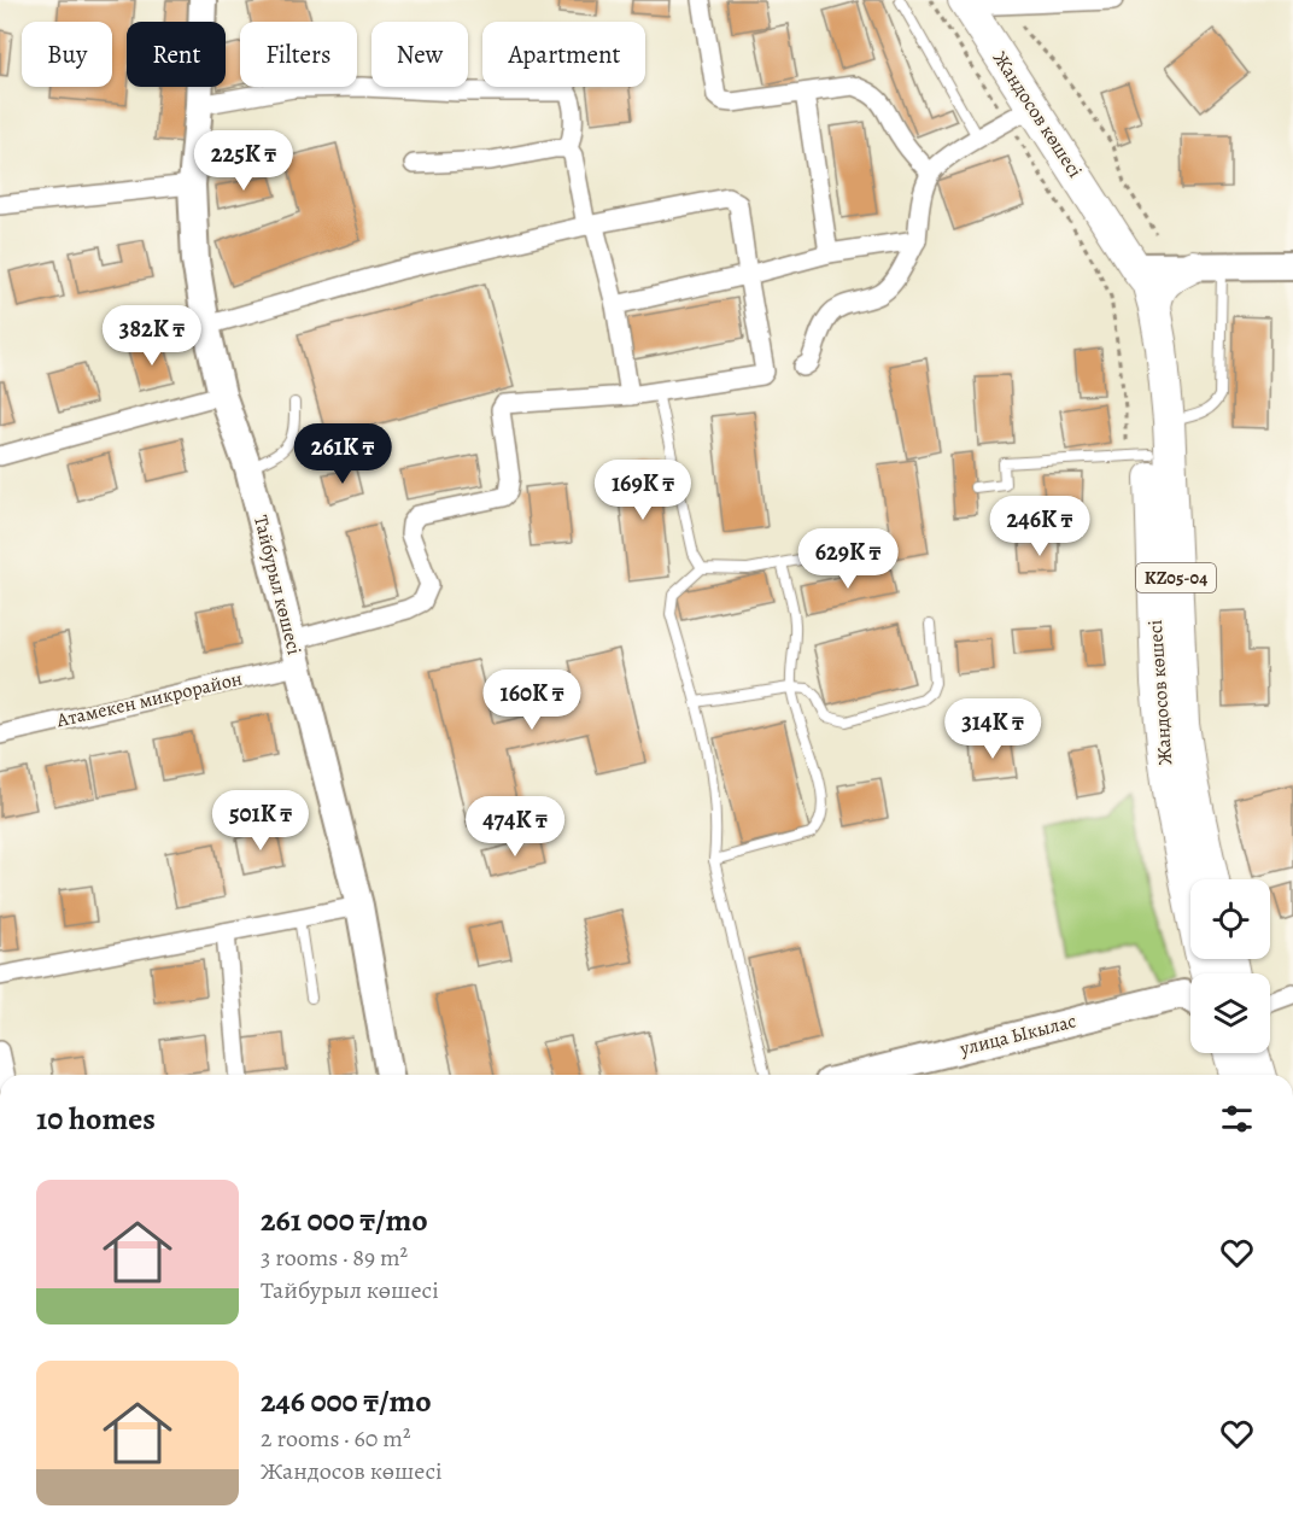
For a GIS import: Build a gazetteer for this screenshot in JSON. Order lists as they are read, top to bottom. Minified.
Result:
{"streets":{"main road":["Жандосов көшесі","KZ05-04"],"street":["Тайбурыл көшесі","Атамекен микрорайон","улица Ыкылас"]},"crossings":[["Тайбурыл көшесі","Атамекен микрорайон"]],"page":{"chip":["Buy","Rent","Filters","New","Apartment"],"price":["225K ₸","382K ₸","261K ₸","169K ₸","246K ₸","629K ₸","160K ₸","314K ₸","501K ₸","474K ₸"],"heading":"10 homes","list":[{"name":"261 000 ₸/mo","note":"3 rooms · 89 m² · Тайбурыл көшесі"},{"name":"246 000 ₸/mo","note":"2 rooms · 60 m² · Жандосов көшесі"}]}}
